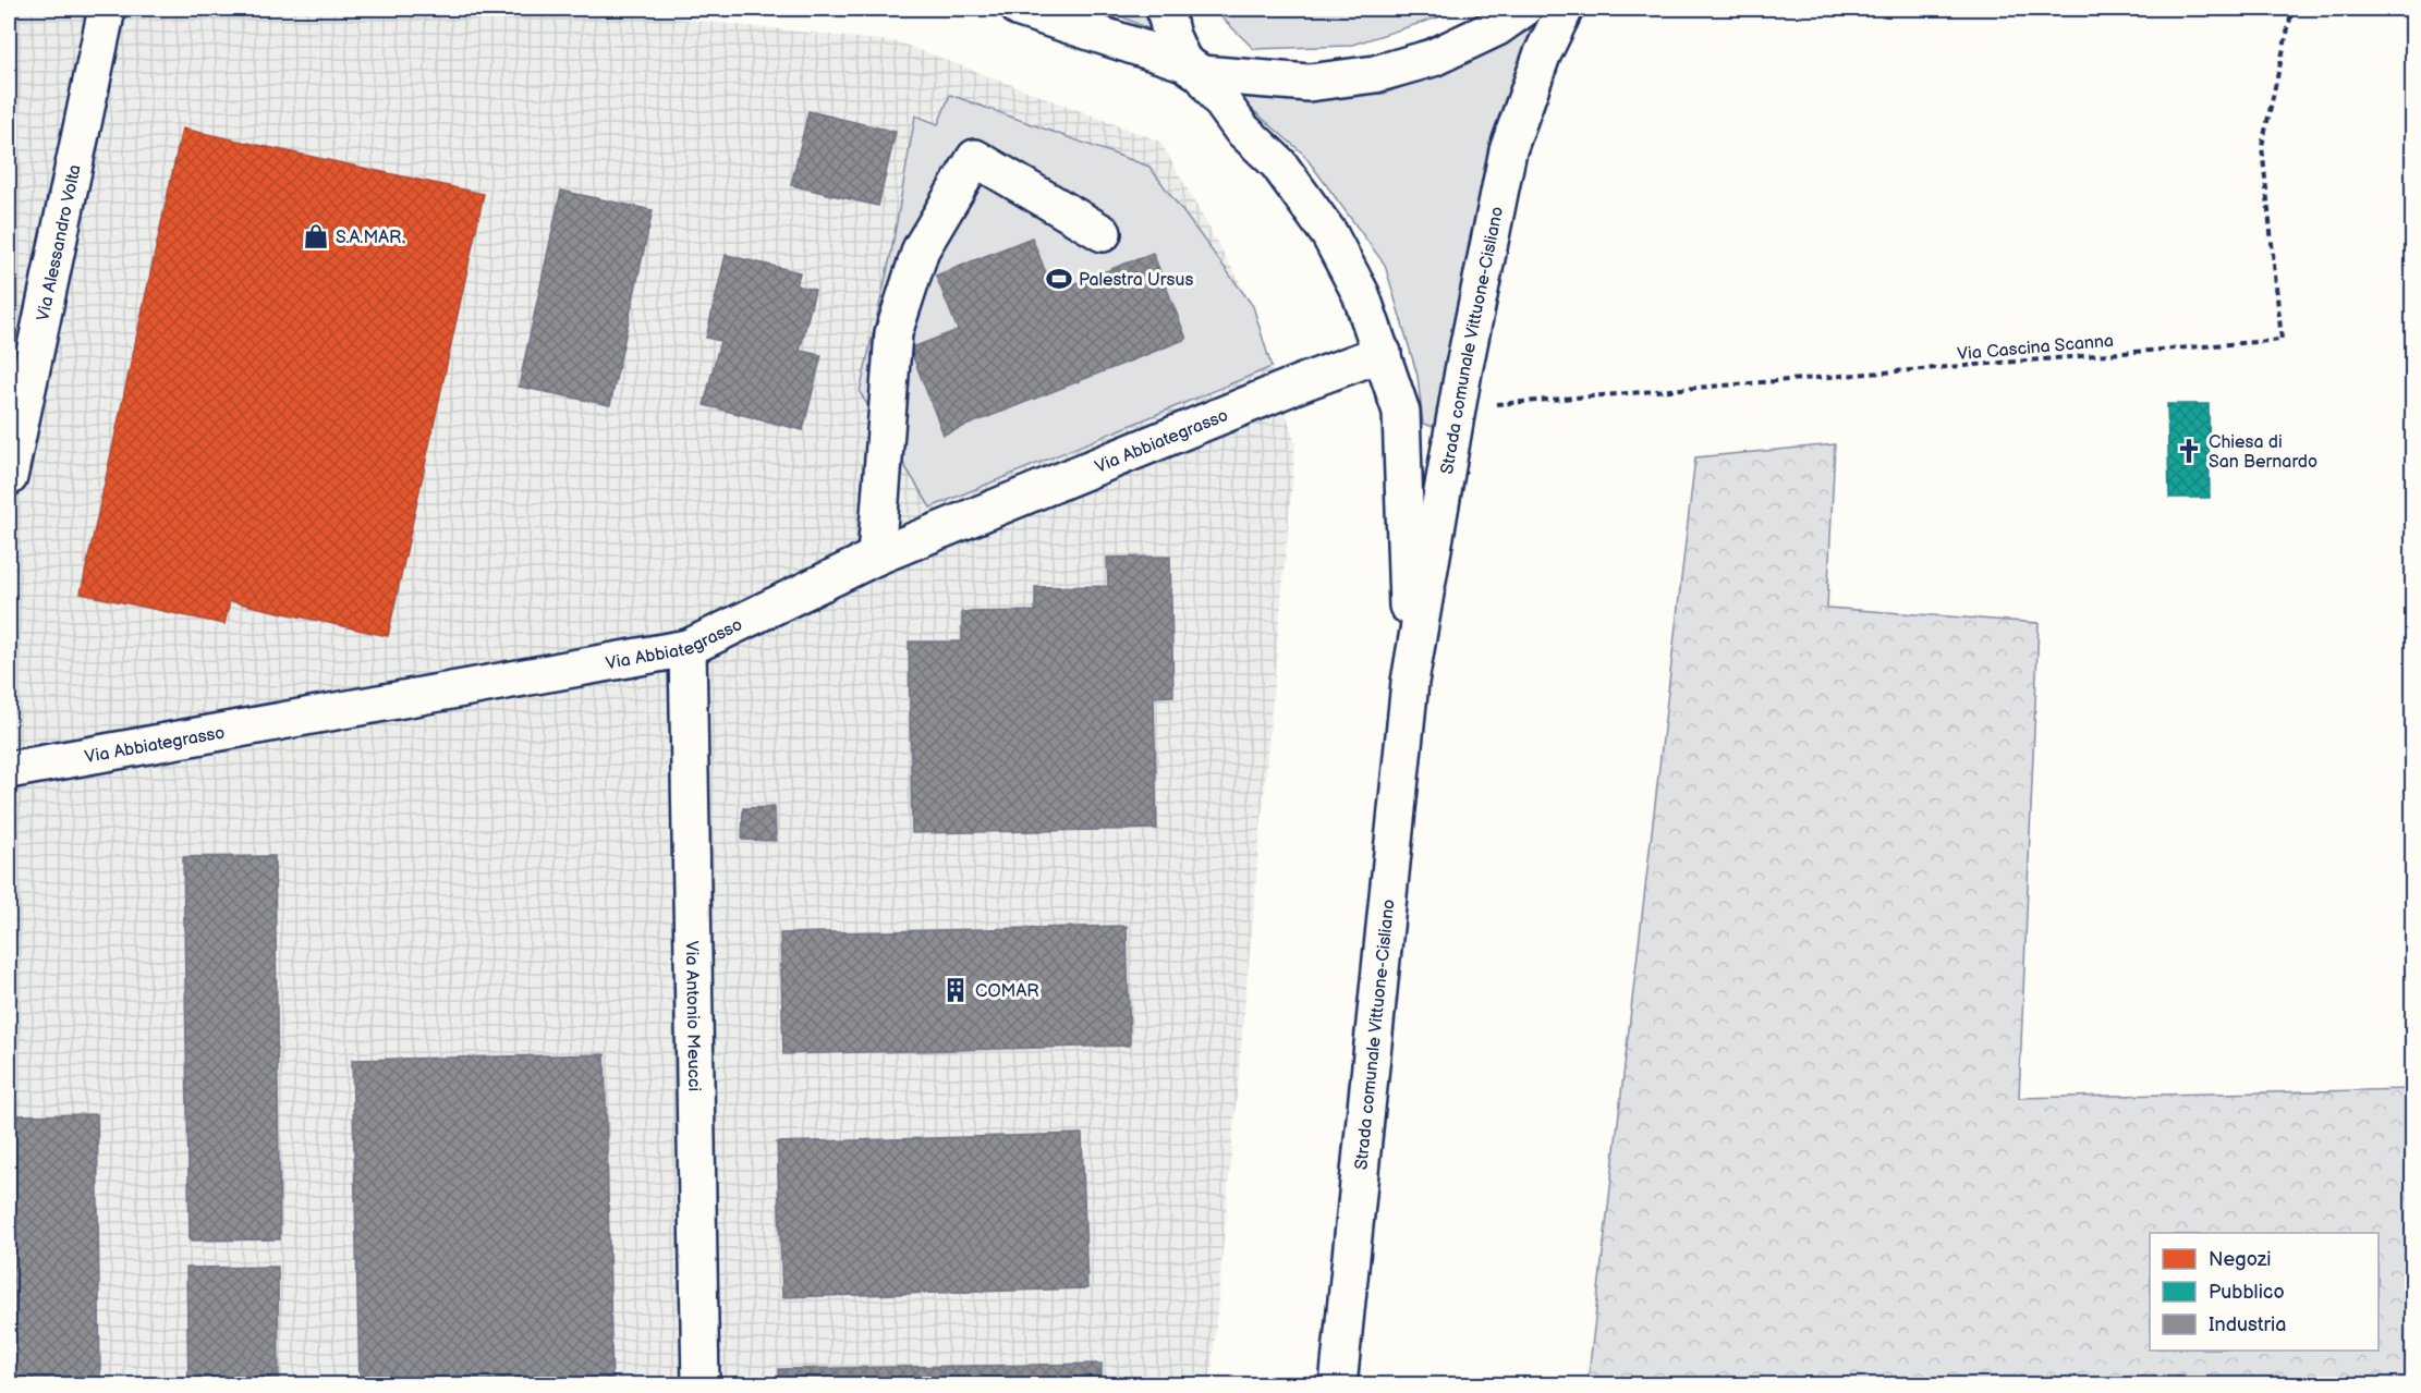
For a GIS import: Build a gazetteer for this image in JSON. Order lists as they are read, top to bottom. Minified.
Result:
{"streets":{"main road":["Via Alessandro Volta","Strada comunale Vittuone-Cisliano","Via Abbiategrasso","Via Antonio Meucci"],"path":["Via Cascina Scanna"]},"crossings":[["Strada comunale Vittuone-Cisliano","Via Cascina Scanna"],["Strada comunale Vittuone-Cisliano","Via Abbiategrasso"],["Via Abbiategrasso","Via Antonio Meucci"]],"places":{"shop":["S.A.MAR."],"sports":["Palestra Ursus"],"church":["Chiesa di San Bernardo"],"building":["COMAR"]},"legend":["Negozi","Pubblico","Industria"]}
